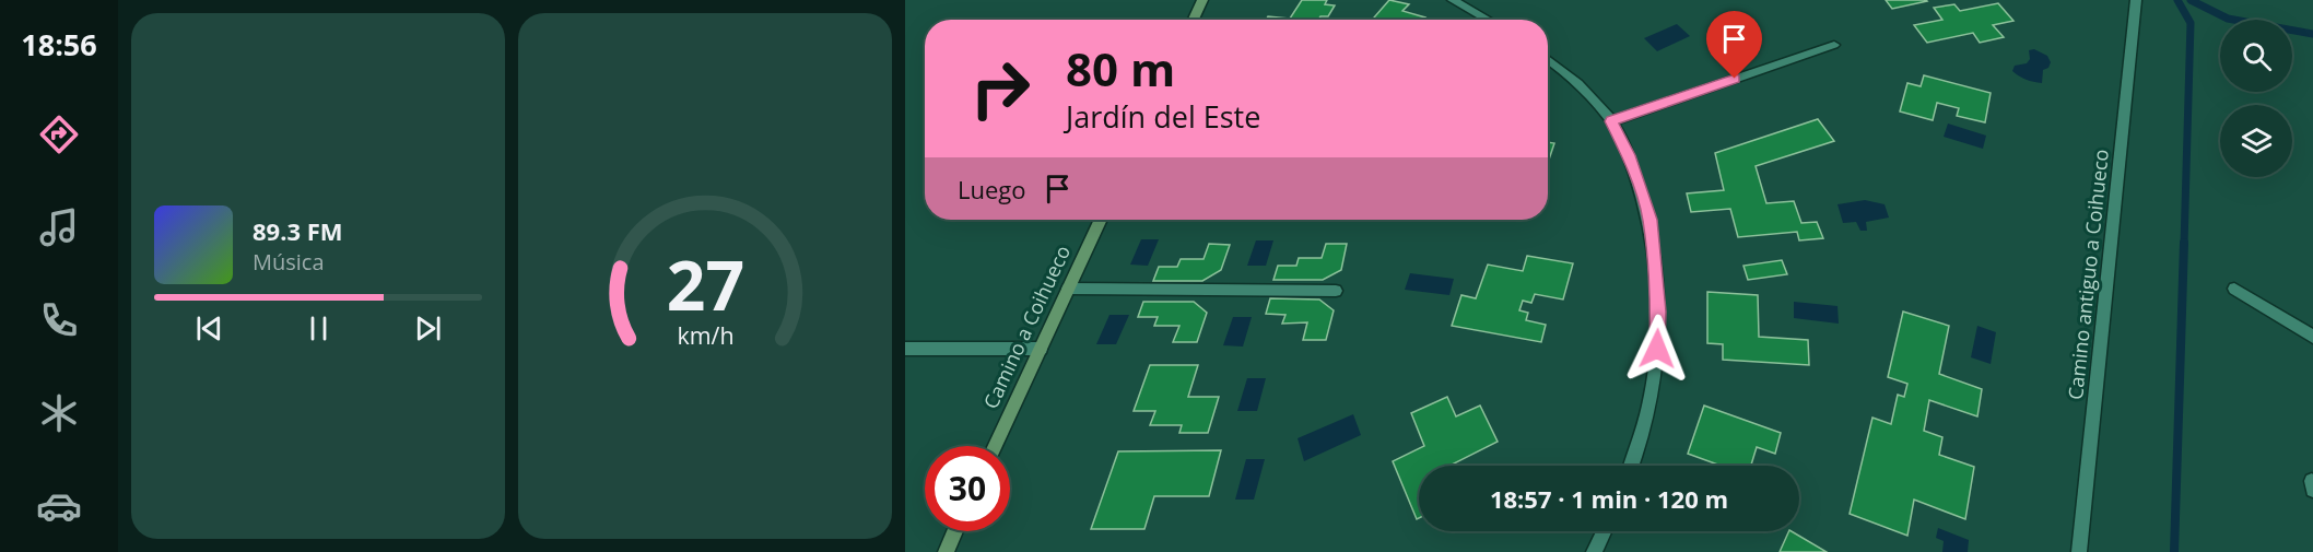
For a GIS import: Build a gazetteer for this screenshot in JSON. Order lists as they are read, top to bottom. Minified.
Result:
{"streets":{"main road":["Camino a Coihueco"],"street":["Camino antiguo a Coihueco"]},"page":{"tabs":"18:56","turn":["80 m","Jardín del Este"],"then":"Luego","song":["89.3 FM","Música"],"limit":"30","trip":"18:57 · 1 min · 120 m","gauge":["27","km/h"]}}
